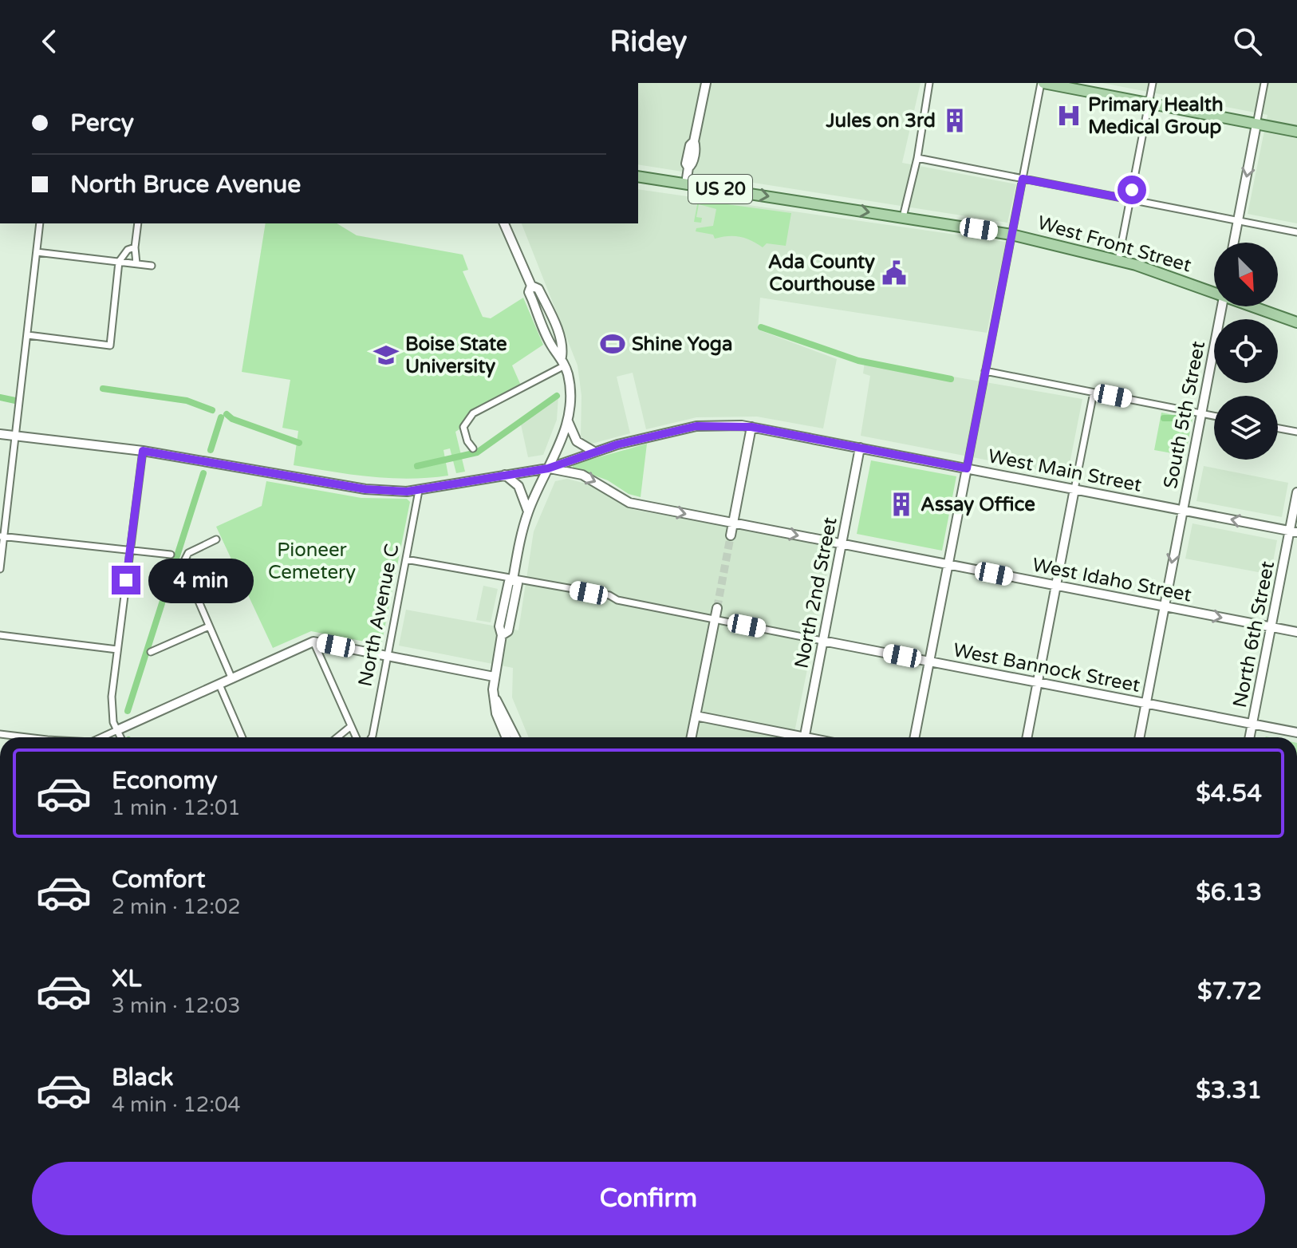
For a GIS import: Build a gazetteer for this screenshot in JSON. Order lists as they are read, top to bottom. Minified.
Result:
{"streets":{"main road":["US 20","West Front Street"],"street":["South 5th Street","West Main Street","West Idaho Street","North 2nd Street","North Avenue C","North 6th Street","West Bannock Street"]},"crossings":[["US 20","West Front Street"],["South 5th Street","West Main Street"],["South 5th Street","West Idaho Street"],["South 5th Street","West Bannock Street"],["West Main Street","West Idaho Street"],["West Main Street","North 2nd Street"],["West Main Street","North 6th Street"],["West Idaho Street","North 2nd Street"],["West Idaho Street","North 6th Street"],["North 2nd Street","West Bannock Street"],["North Avenue C","West Bannock Street"],["North 6th Street","West Bannock Street"]],"one_way":["West Front Street","West Idaho Street"],"parks":["Pioneer Cemetery"],"places":{"hospital":["Primary Health Medical Group"],"building":["Jules on 3rd","Assay Office"],"public building":["Ada County Courthouse"],"sports":["Shine Yoga"],"school or university":["Boise State University"]},"north":"bottom right","page":{"header":"Ridey","banner":["Percy","North Bruce Avenue"],"bubble":"4 min","list":[{"name":"Economy","note":"1 min · 12:01","value":"$4.54"},{"name":"Comfort","note":"2 min · 12:02","value":"$6.13"},{"name":"XL","note":"3 min · 12:03","value":"$7.72"},{"name":"Black","note":"4 min · 12:04","value":"$3.31"}],"buttons":"Confirm"}}
